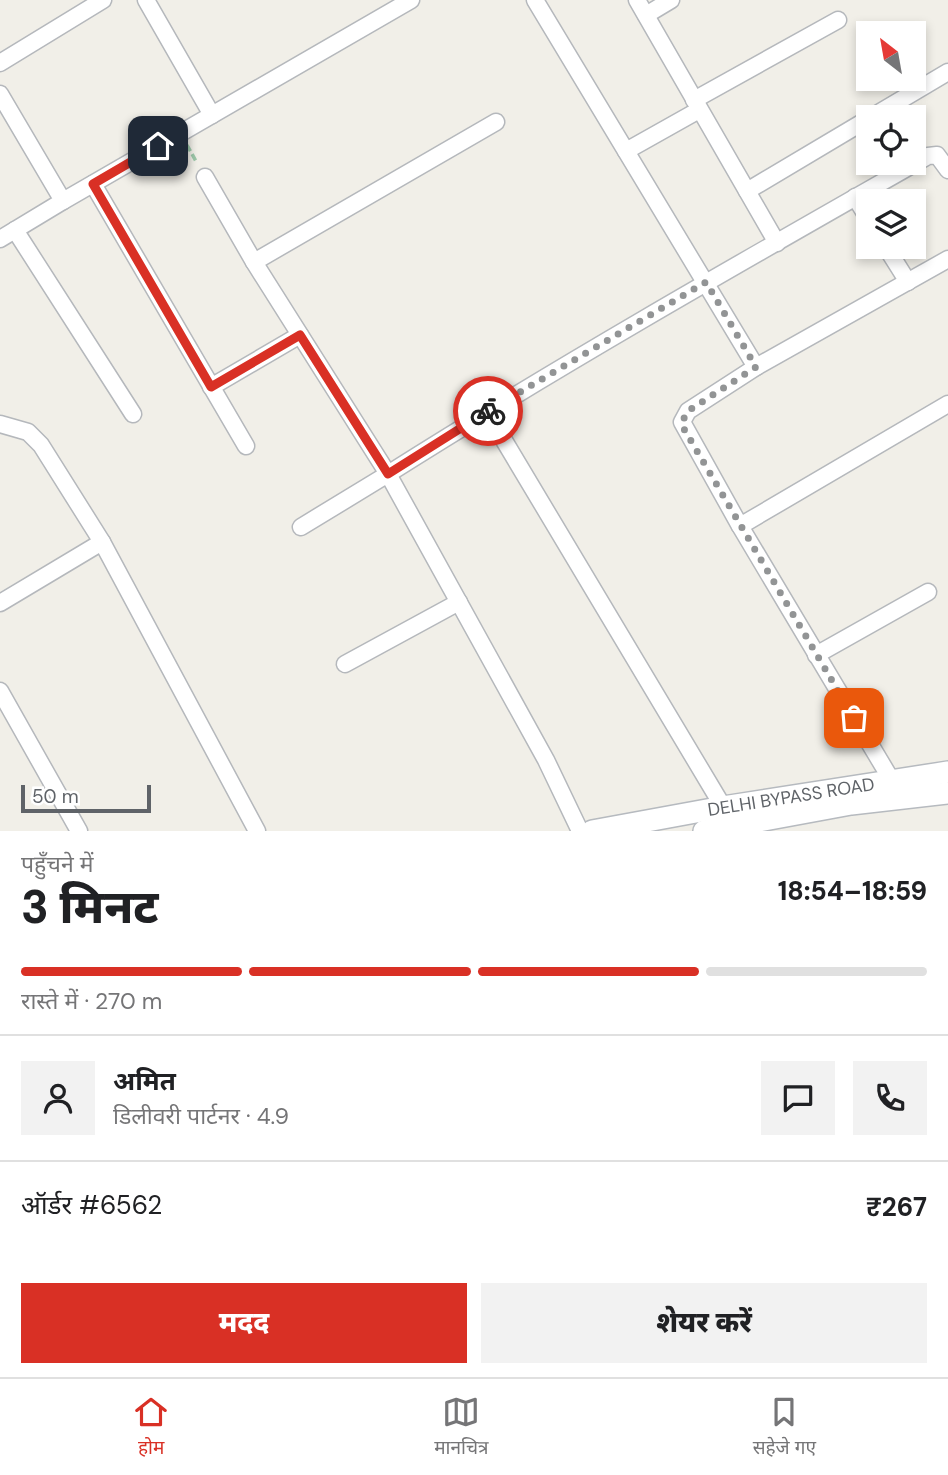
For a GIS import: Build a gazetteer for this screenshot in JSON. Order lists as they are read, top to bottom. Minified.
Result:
{"streets":{"main road":["DELHI BYPASS ROAD"]},"scale_bar":"50 m","north":"top left","page":{"scale":"50 m","heading":["3 मिनट","पहुँचने में","18:54–18:59"],"panel":["अमित","डिलीवरी पार्टनर · 4.9","ऑर्डर #6562","₹267"],"bar":"रास्ते में · 270 m","buttons":["मदद","शेयर करें"],"tabs":["होम","मानचित्र","सहेजे गए"]}}
